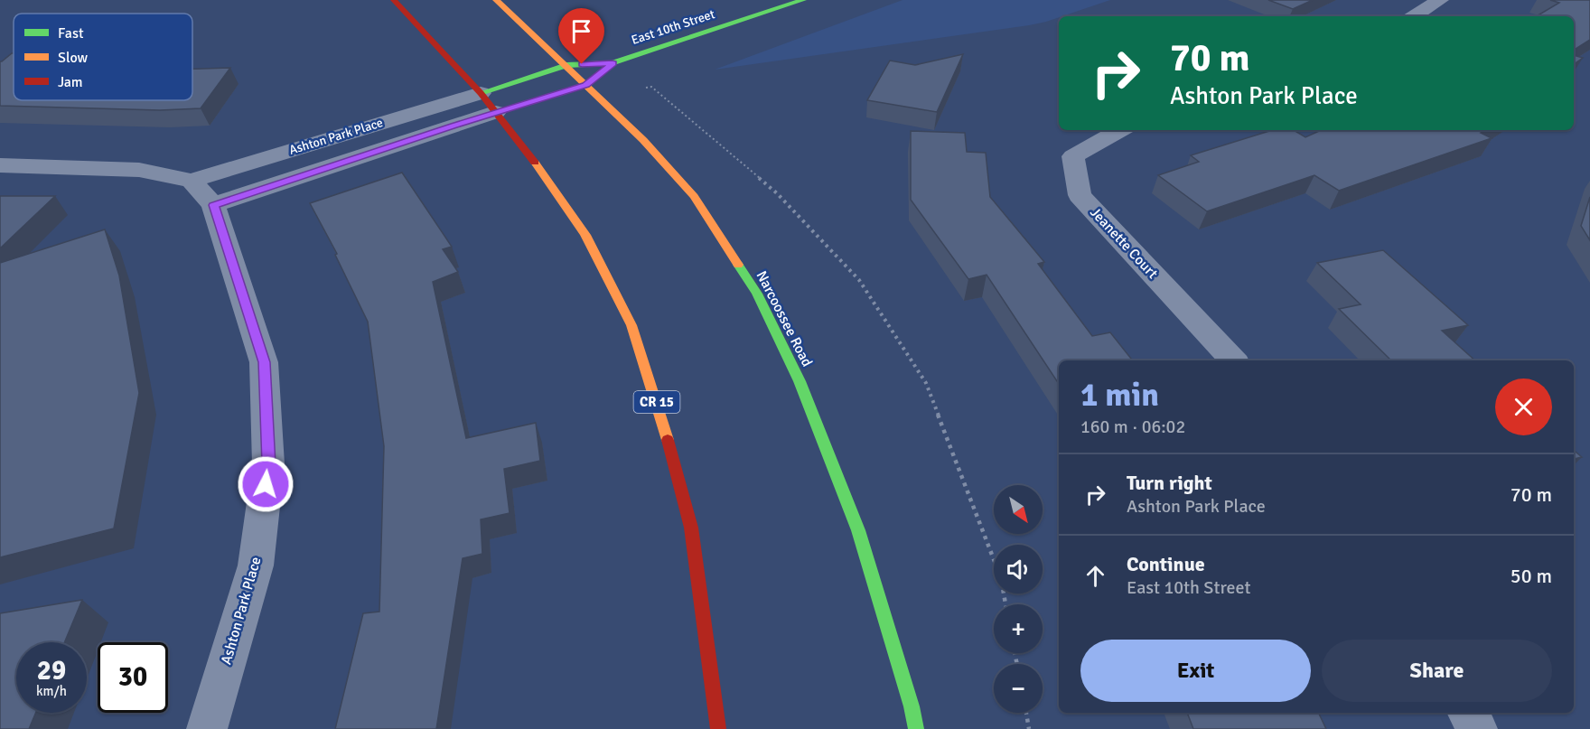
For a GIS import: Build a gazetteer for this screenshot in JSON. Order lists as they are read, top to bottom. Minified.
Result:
{"streets":{"main road":["East 10th Street","Narcoossee Road","CR 15"],"street":["Ashton Park Place","Jeanette Court"]},"crossings":[["East 10th Street","Ashton Park Place"],["East 10th Street","Narcoossee Road"],["East 10th Street","CR 15"],["Ashton Park Place","CR 15"]],"legend":["Fast","Slow","Jam"],"north":"bottom right","page":{"turn":["70 m","Ashton Park Place"],"heading":["1 min","160 m · 06:02"],"list":[{"name":"Turn right","note":"Ashton Park Place","value":"70 m"},{"name":"Continue","note":"East 10th Street","value":"50 m"}],"map_buttons":["+","−"],"buttons":["Exit","Share"],"speed":"29 km/h","limit":"30"}}
